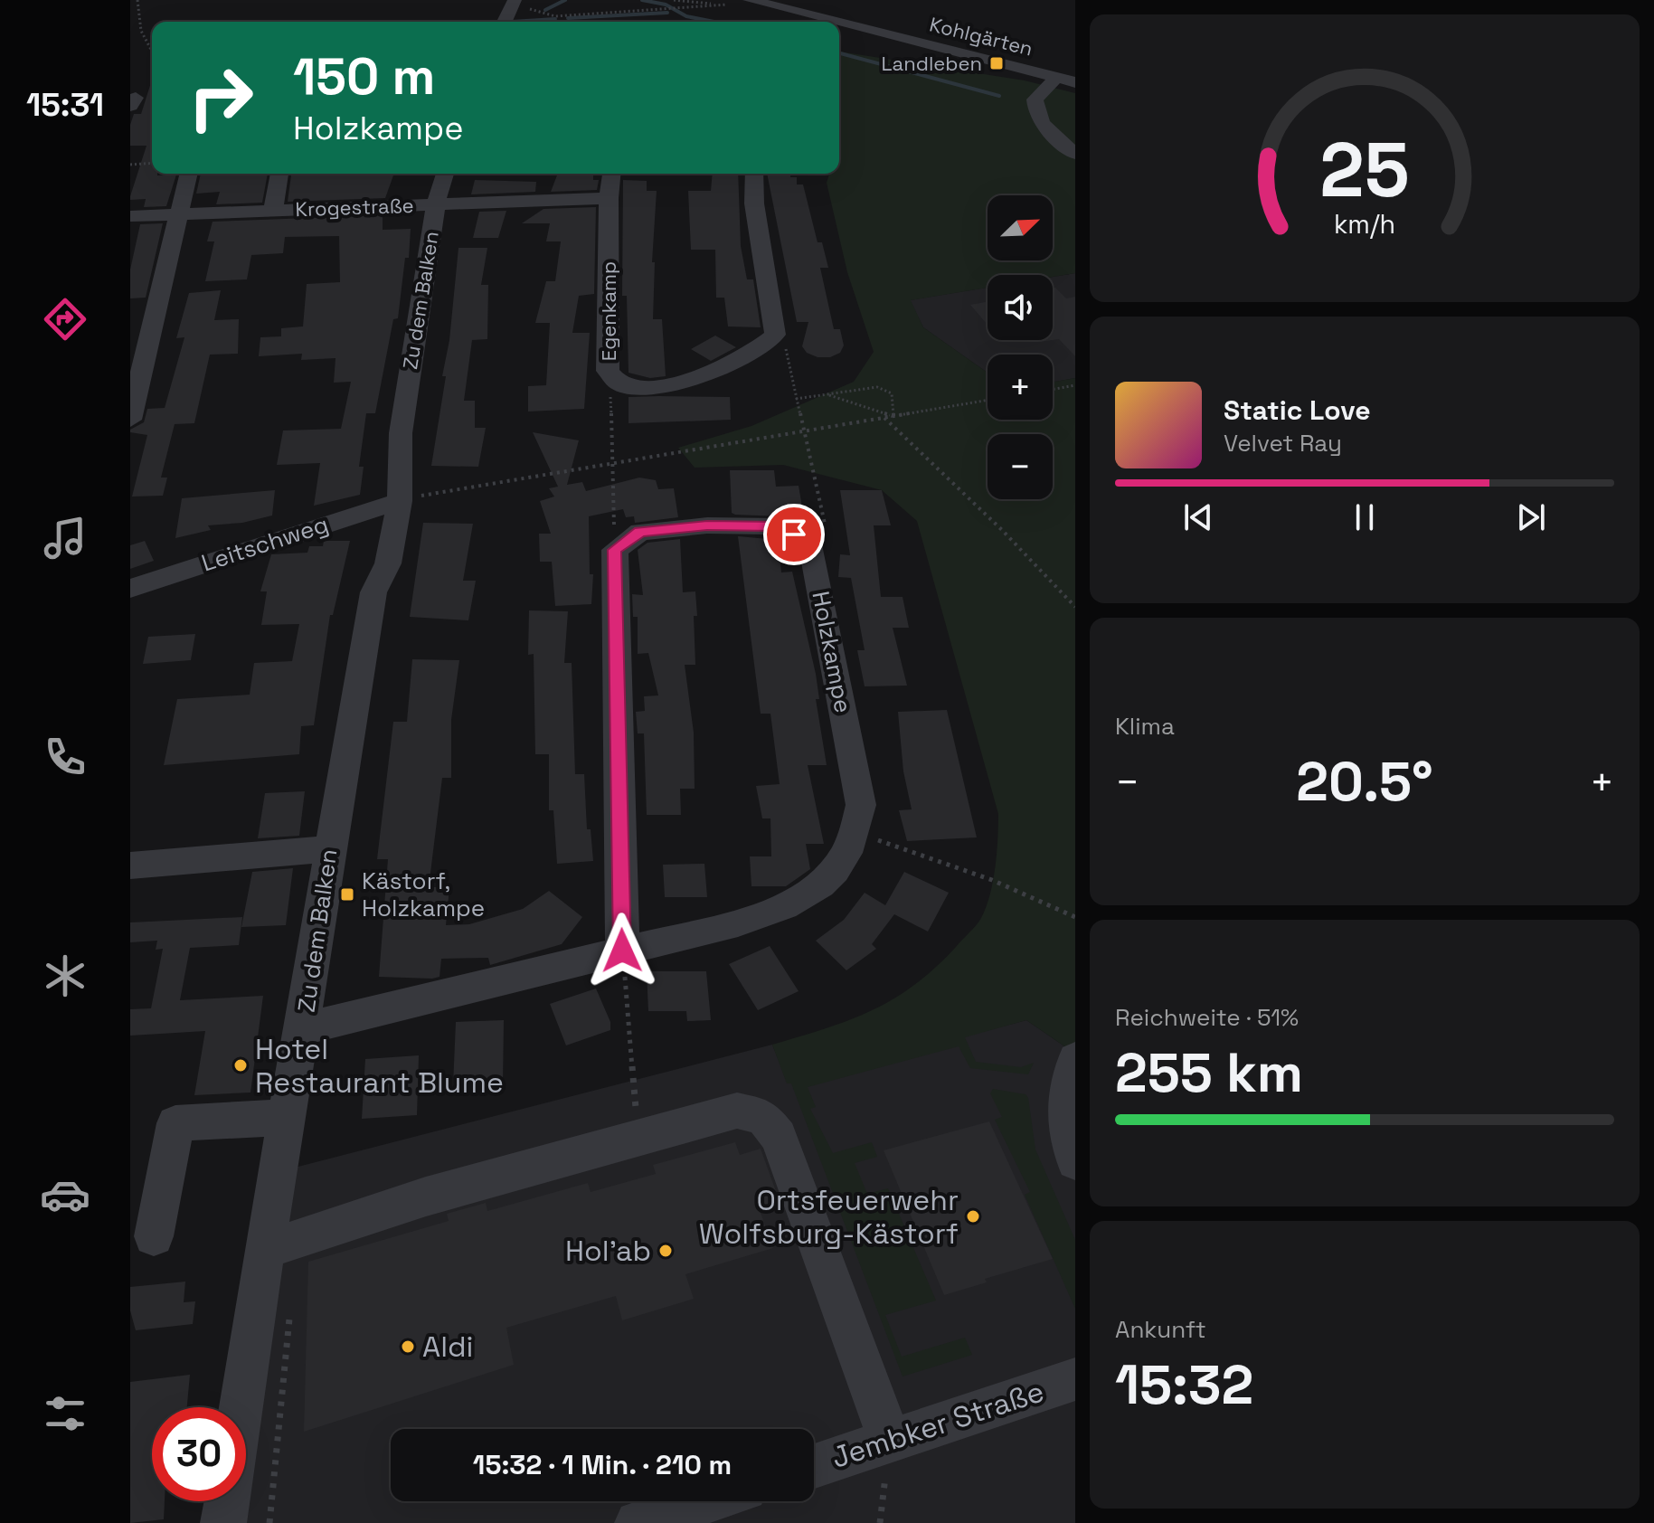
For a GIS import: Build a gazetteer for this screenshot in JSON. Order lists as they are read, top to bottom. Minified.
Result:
{"streets":{"street":["Kohlgärten","Krogestraße","Zu dem Balken","Egenkamp","Leitschweg","Holzkampe","Jembker Straße"]},"crossings":[["Krogestraße","Zu dem Balken"],["Zu dem Balken","Leitschweg"],["Zu dem Balken","Holzkampe"]],"places":{"transit":["Landleben","Kästorf, Holzkampe"],"other":["Hotel Restaurant Blume","Ortsfeuerwehr Wolfsburg-Kästorf","Hol'ab","Aldi"]},"north":"top right","page":{"tabs":"15:31","turn":["150 m","Holzkampe"],"map_buttons":["+","−"],"song":["Static Love","Velvet Ray"],"tile":["Klima",["Reichweite · 51%","255 km"],["Ankunft","15:32"]],"heat":["−","20.5°","+"],"limit":"30","trip":"15:32 · 1 Min. · 210 m","gauge":["25","km/h"]}}
